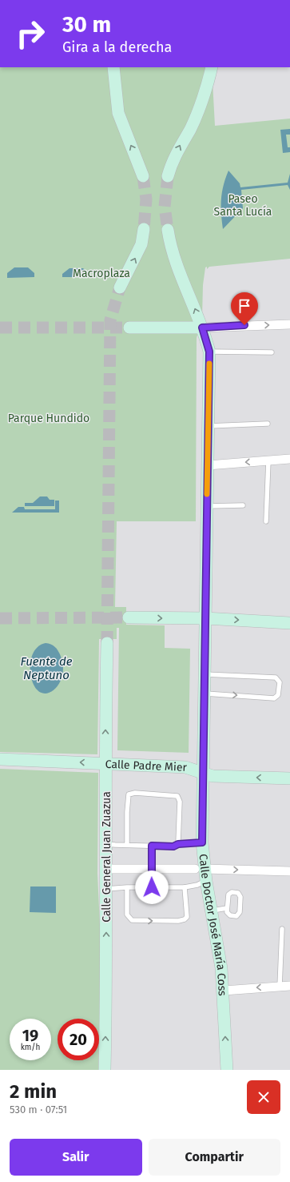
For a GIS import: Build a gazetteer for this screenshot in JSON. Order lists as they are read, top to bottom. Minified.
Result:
{"streets":{"street":["Calle Padre Mier","Calle General Juan Zuazua","Calle Doctor José María Coss"]},"crossings":[["Calle Padre Mier","Calle General Juan Zuazua"],["Calle Padre Mier","Calle Doctor José María Coss"]],"one_way":["Calle General Juan Zuazua"],"water":["Fuente de Neptuno"],"parks":["Paseo Santa Lucía","Macroplaza","Parque Hundido"],"page":{"turn":["30 m","Gira a la derecha"],"speed":"19 km/h","limit":"20","heading":["2 min","530 m · 07:51"],"buttons":["Salir","Compartir"]}}
